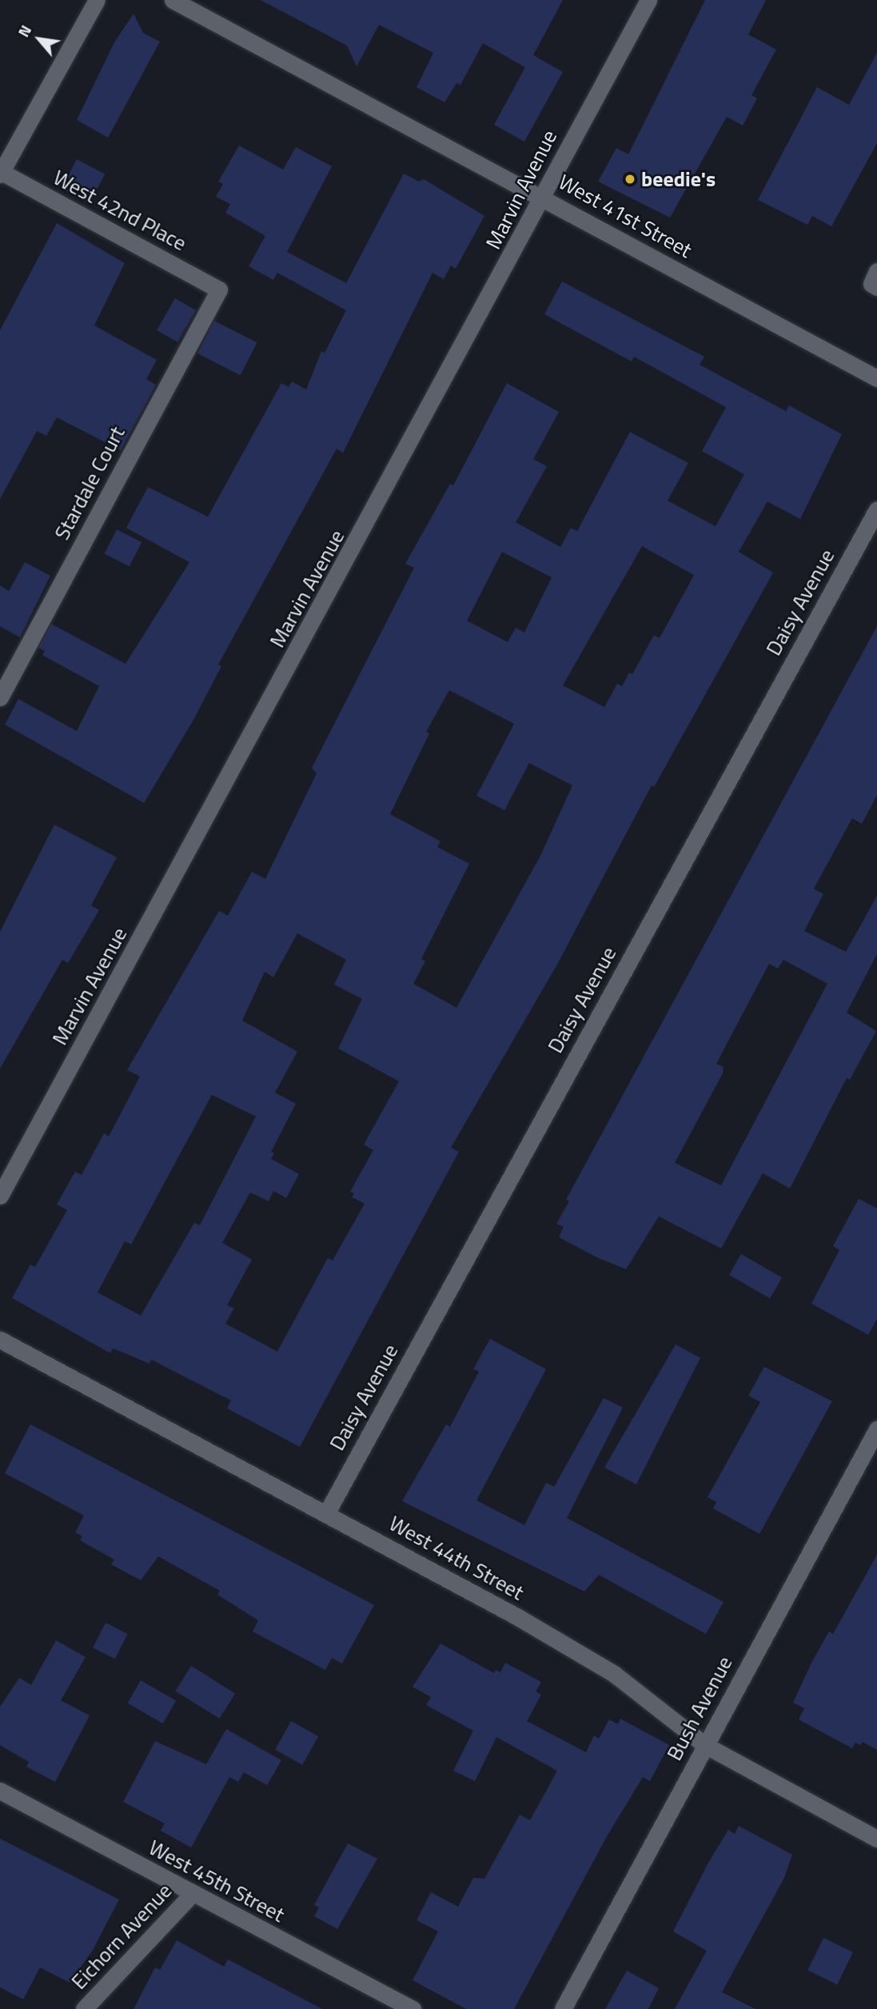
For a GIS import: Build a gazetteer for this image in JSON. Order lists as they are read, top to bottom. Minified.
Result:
{"streets":{"street":["Marvin Avenue","West 42nd Place","West 41st Street","Stardale Court","Daisy Avenue","West 44th Street","Bush Avenue","West 45th Street","Eichorn Avenue"]},"crossings":[["Marvin Avenue","West 41st Street"],["West 42nd Place","Stardale Court"],["Daisy Avenue","West 44th Street"],["West 44th Street","Bush Avenue"],["West 45th Street","Eichorn Avenue"]],"places":["beedie's"],"north":"top left"}
